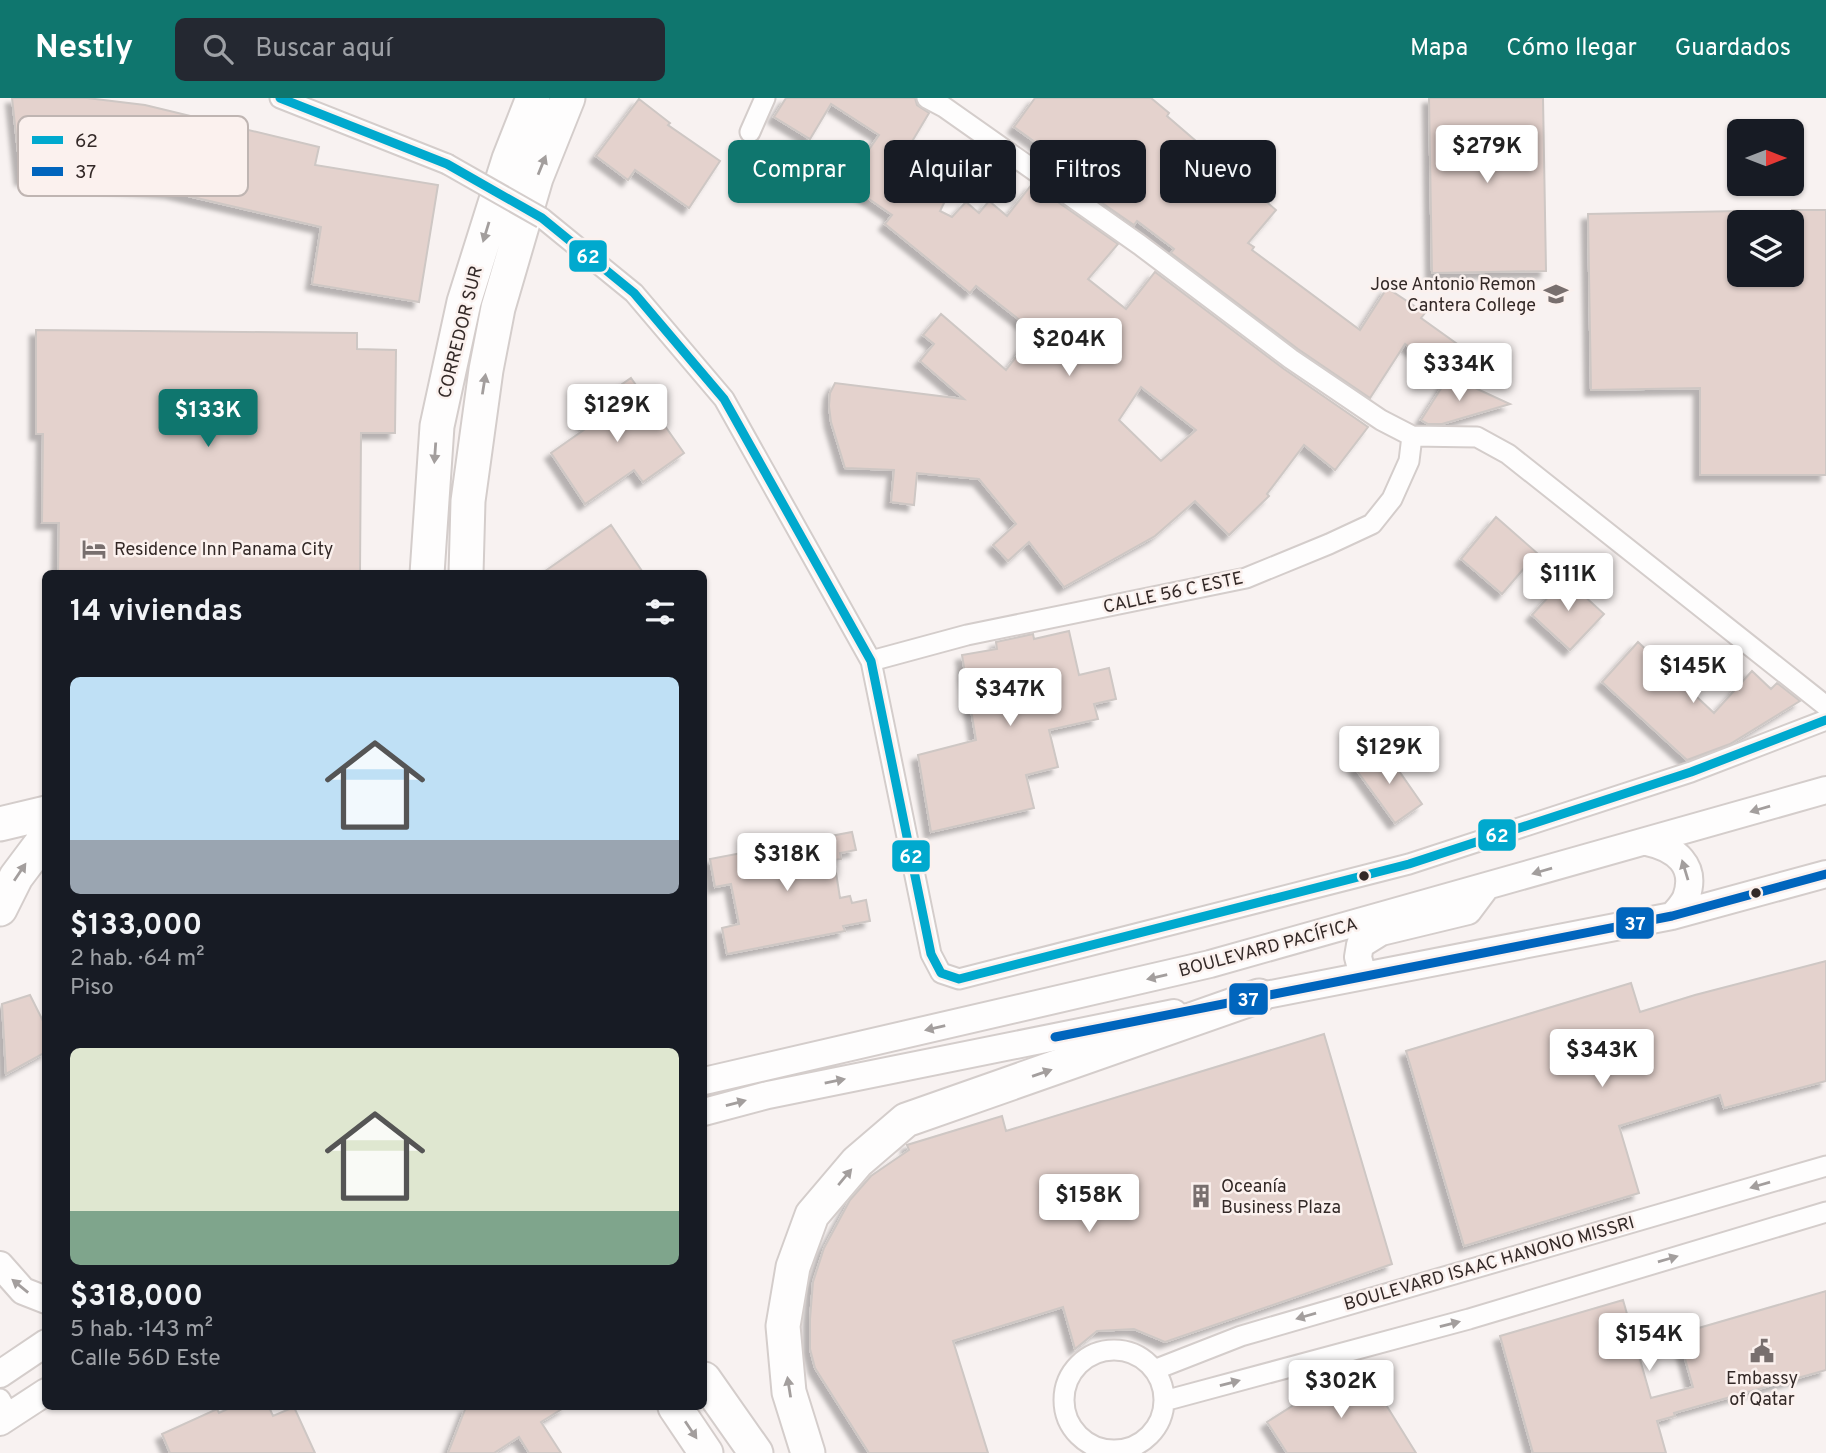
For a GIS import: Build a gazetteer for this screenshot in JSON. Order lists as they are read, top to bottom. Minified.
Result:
{"streets":{"highway":["CORREDOR SUR"],"street":["CALLE 56 C ESTE","BOULEVARD PACÍFICA","BOULEVARD ISAAC HANONO MISSRI"]},"places":{"school or university":["Jose Antonio Remon Cantera College"],"hotel":["Residence Inn Panama City"],"building":["Oceanía Business Plaza"],"public building":["Embassy of Qatar"]},"lines":["transit line 62","transit line 37"],"legend":["62","37"],"north":"right","page":{"header":"Nestly","search":"Buscar aquí","nav":["Mapa","Cómo llegar","Guardados"],"price":["$279K","$204K","$334K","$129K","$133K","$111K","$145K","$347K","$129K","$318K","$343K","$158K","$154K","$302K"],"chip":["Comprar","Alquilar","Filtros","Nuevo"],"heading":"14 viviendas","list":[{"name":"$133,000","note":"2 hab. · 64 m² · Piso"},{"name":"$318,000","note":"5 hab. · 143 m² · Calle 56D Este"}]}}
